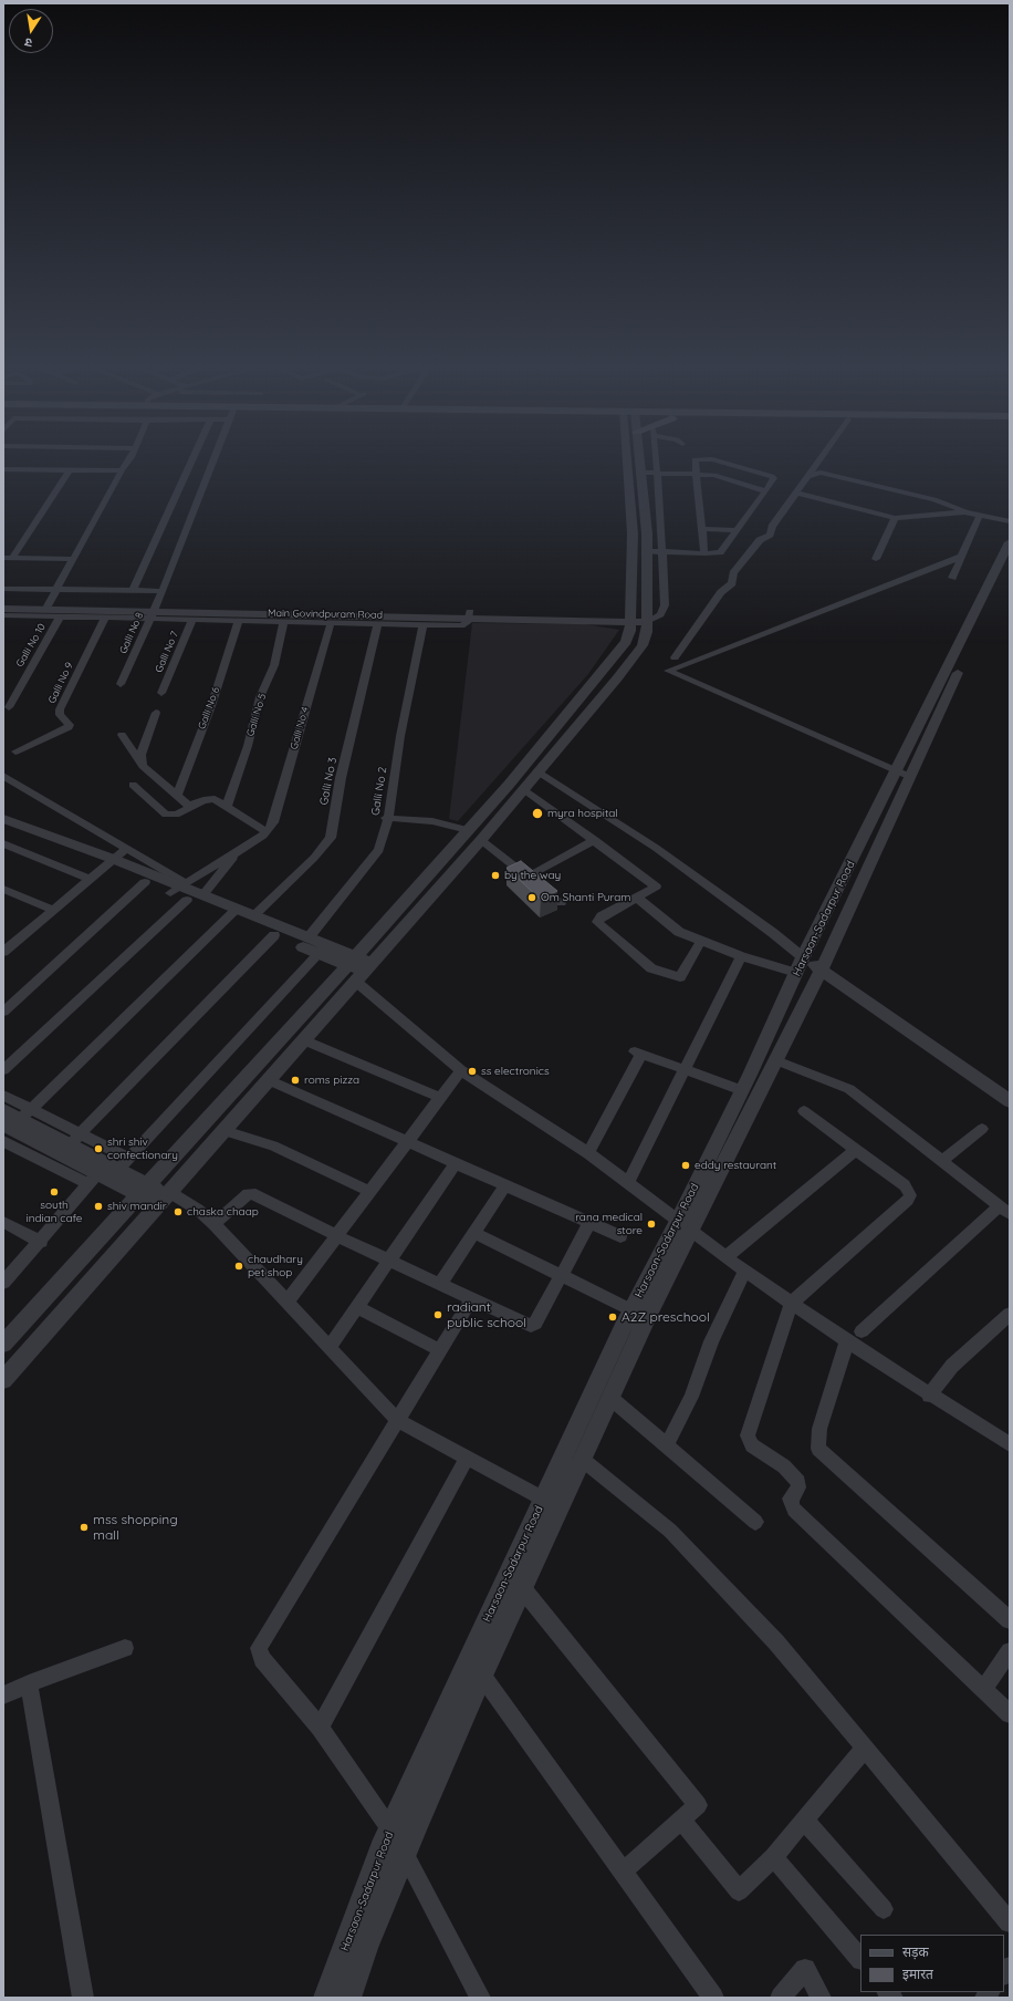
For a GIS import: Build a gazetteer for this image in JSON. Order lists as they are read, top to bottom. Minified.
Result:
{"streets":{"street":["Main Govindpuram Road","Galli No 8","Galli No 10","Galli No 7","Galli No 9","Galli No 6","Galli No 5","Galli No 4","Galli No 3","Galli No 2","Harsaon-Sadarpur Road"]},"crossings":[["Main Govindpuram Road","Galli No 8"]],"places":["myra hospital","by the way","Om Shanti Puram","ss electronics","roms pizza","shri shiv confectionary","eddy restaurant","south indian cafe","shiv mandir","chaska chaap","rana medical store","chaudhary pet shop","radiant public school","A2Z preschool","mss shopping mall"],"legend":["सड़क","इमारत"],"north":"bottom"}
